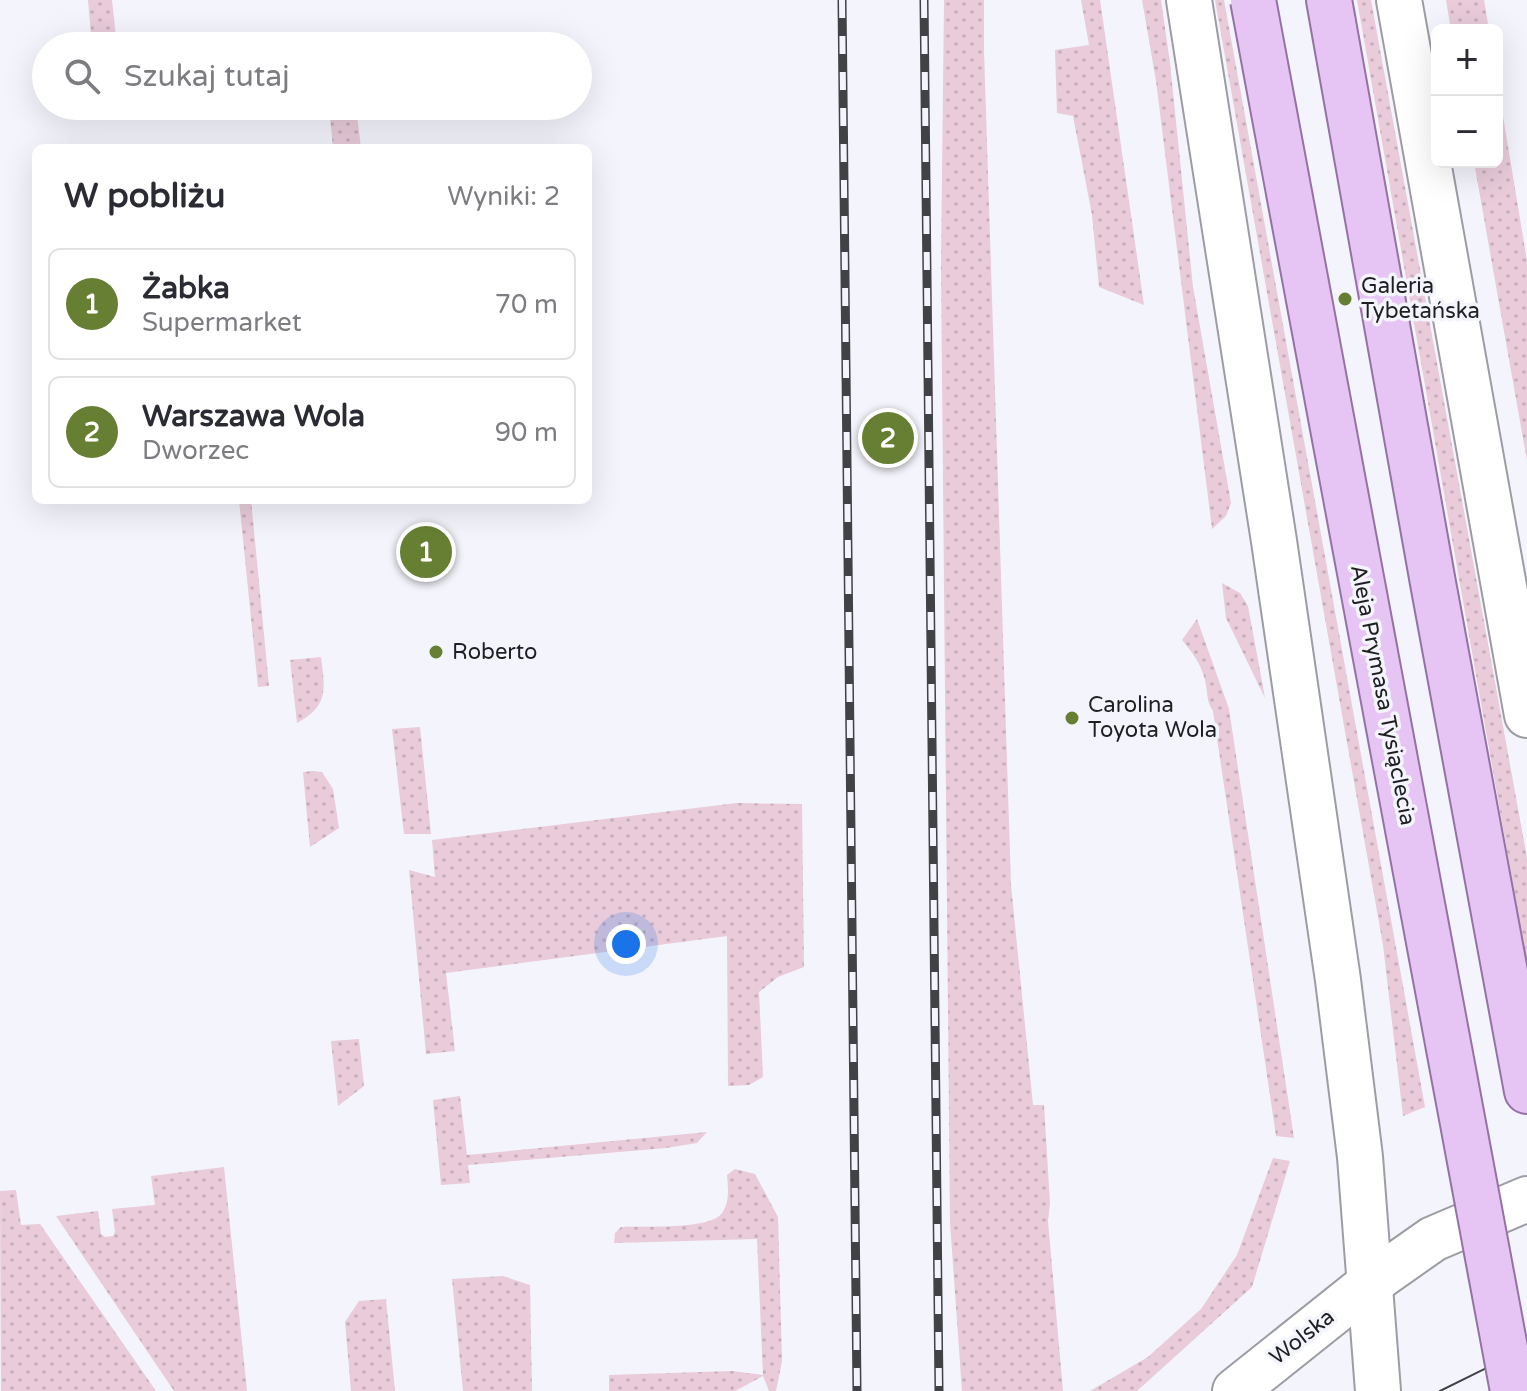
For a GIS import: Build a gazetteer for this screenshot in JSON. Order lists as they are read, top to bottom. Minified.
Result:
{"streets":{"main road":["Aleja Prymasa Tysiąclecia","Wolska"]},"places":["Galeria Tybetańska","Roberto","Carolina Toyota Wola"],"page":{"map_buttons":["+","−"],"search":"Szukaj tutaj","heading":["W pobliżu","Wyniki: 2"],"list":[{"mark":"1","name":"Żabka","note":"Supermarket","value":"70 m"},{"mark":"2","name":"Warszawa Wola","note":"Dworzec","value":"90 m"}],"pins":["2","1"]}}
